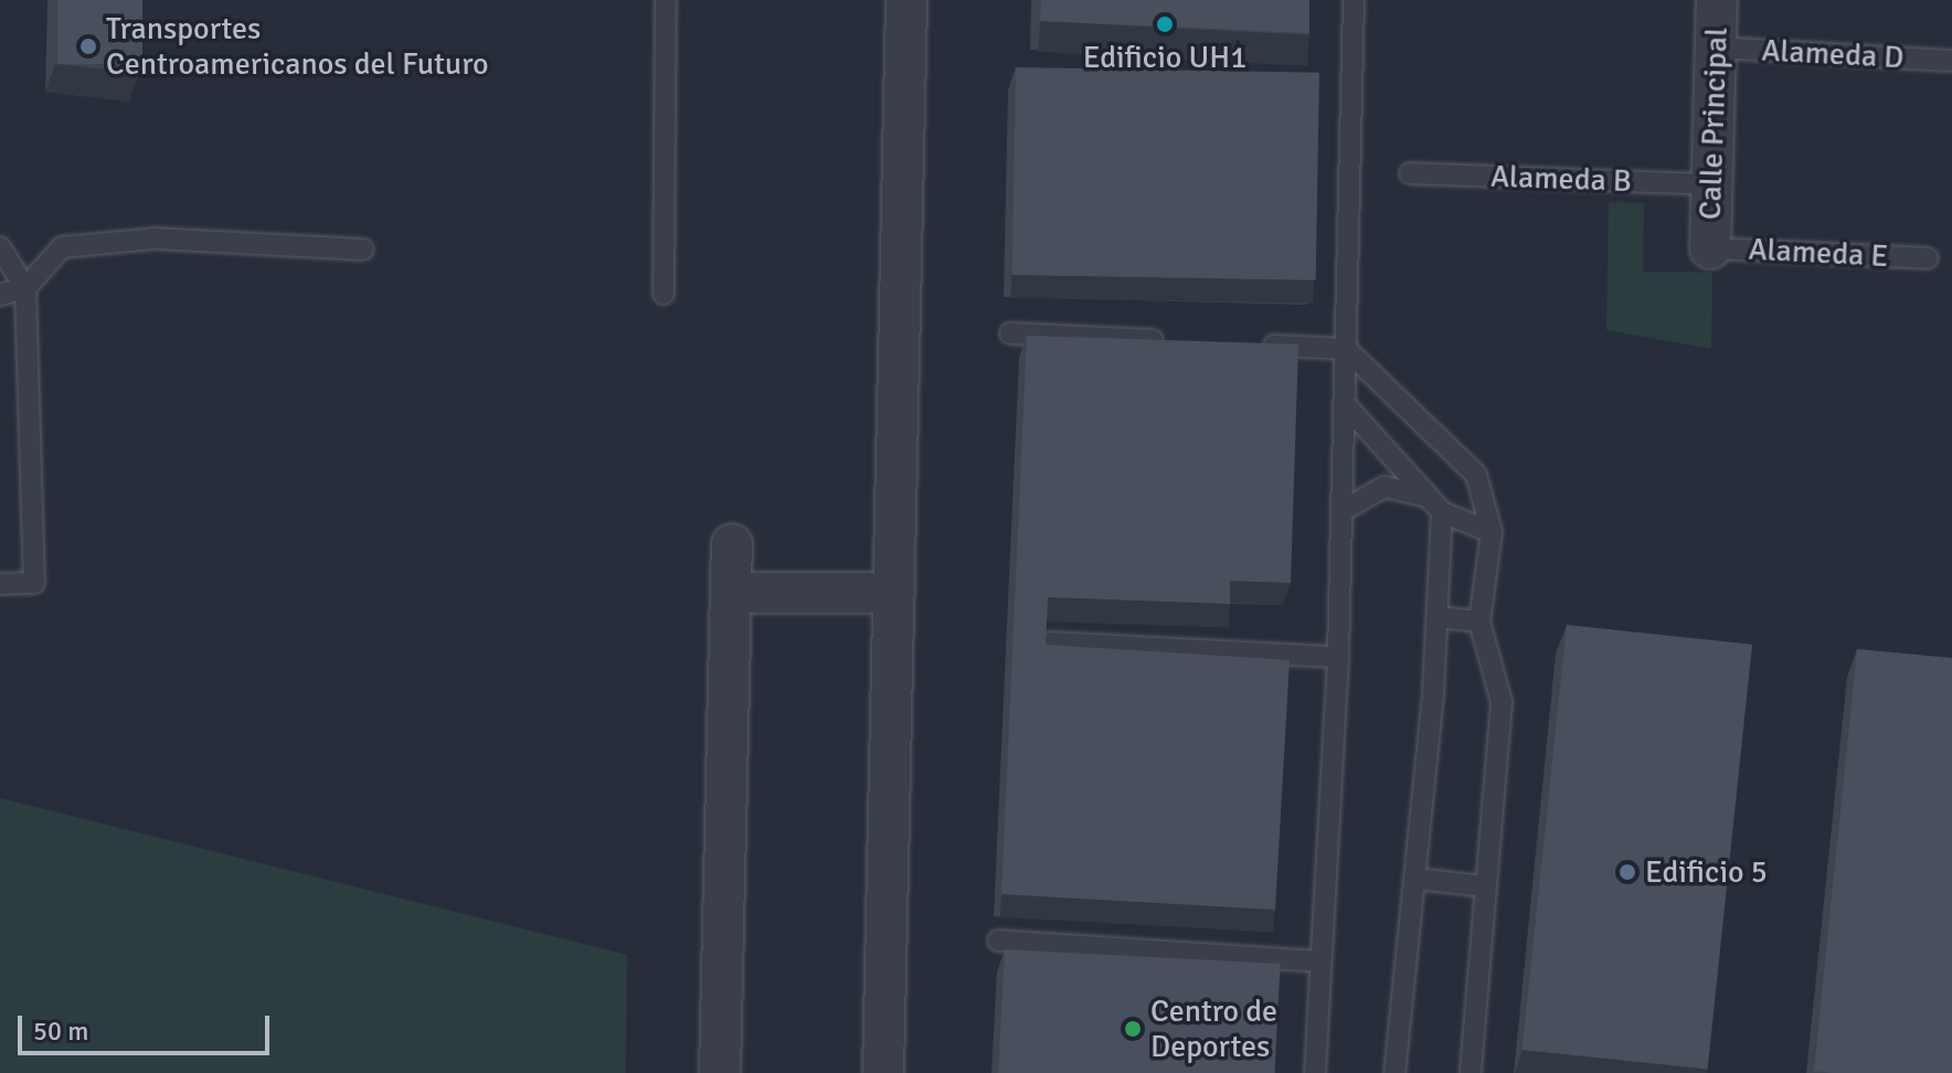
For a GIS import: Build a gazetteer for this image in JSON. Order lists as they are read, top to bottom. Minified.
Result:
{"streets":{"street":["Calle Principal"],"lane":["Alameda D","Alameda B","Alameda E"]},"crossings":[["Alameda D","Calle Principal"],["Calle Principal","Alameda B"],["Calle Principal","Alameda E"]],"places":["Edificio UH1","Transportes Centroamericanos del Futuro","Edificio 5","Centro de Deportes"],"scale_bar":"50 m"}
